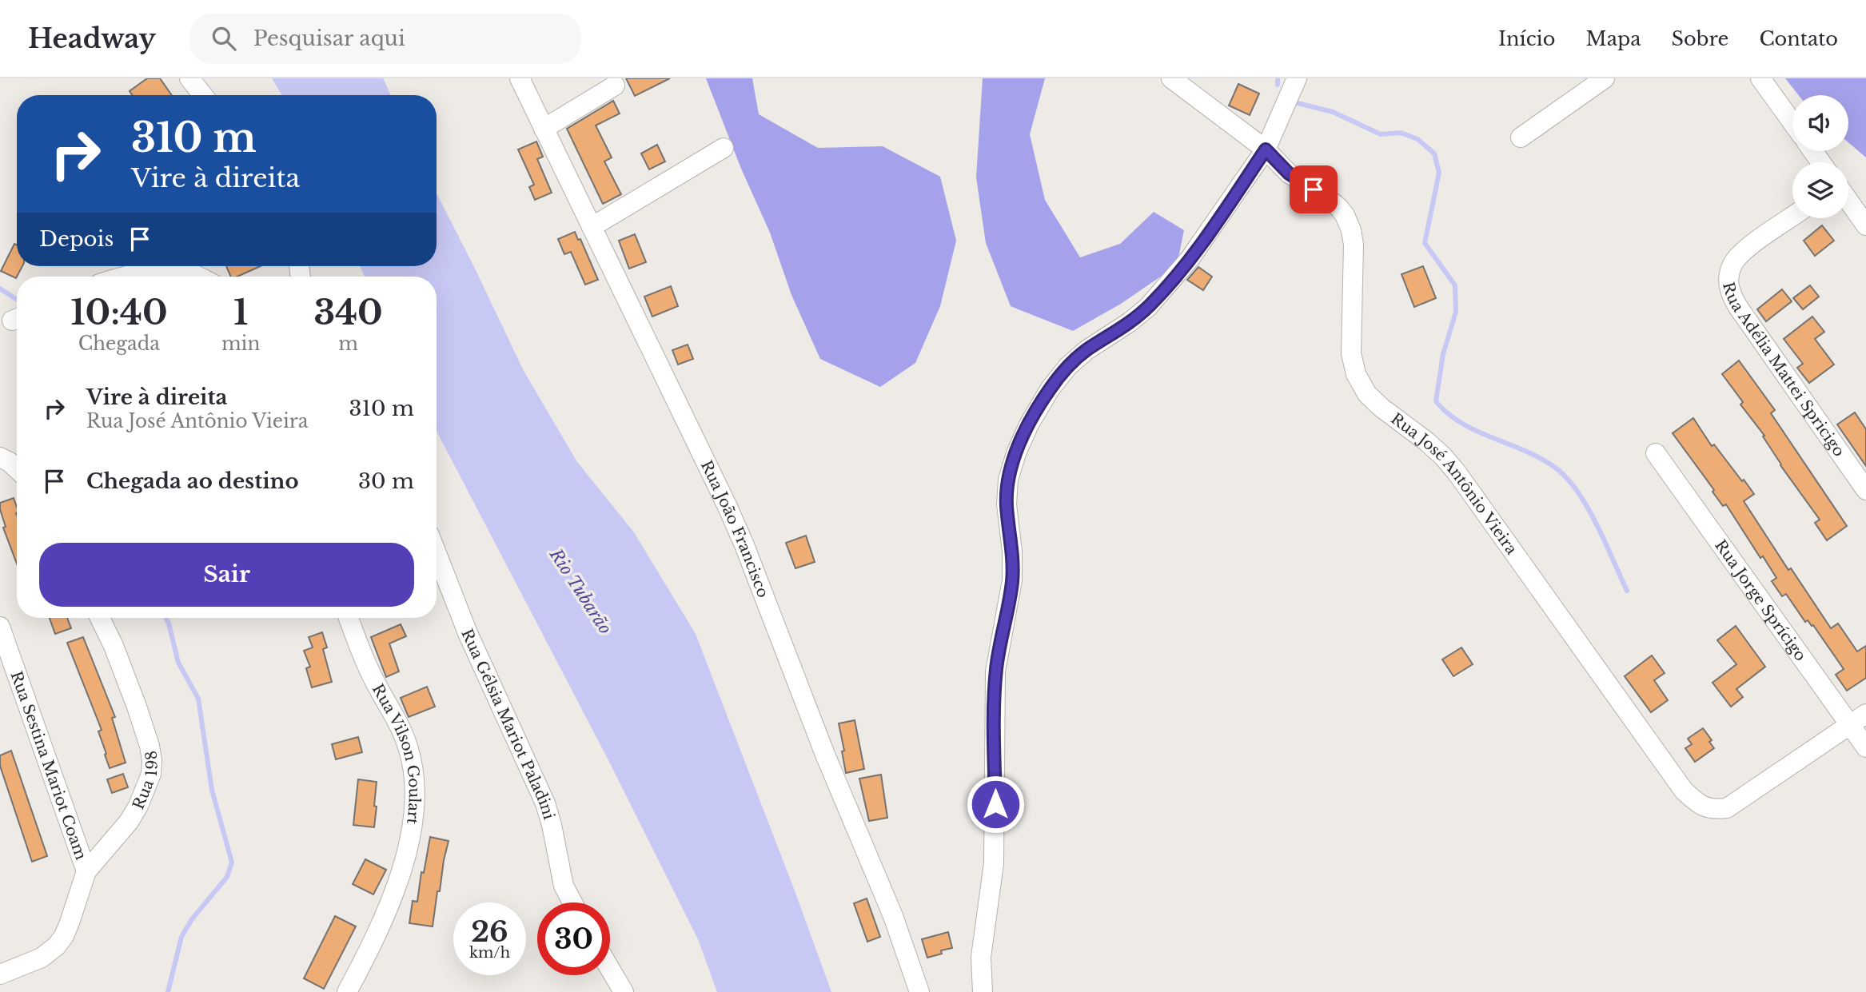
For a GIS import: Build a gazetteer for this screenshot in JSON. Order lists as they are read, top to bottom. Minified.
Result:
{"streets":{"street":["Rua Adélia Mattei Spricigo","Rua José Antônio Vieira","Rua João Francisco","Rua Jorge Sprícigo","Rua Gélsia Mariot Paladini","Rua Vilson Goulart","Rua Sestina Mariot Coam","Rua 198"]},"crossings":[["Rua José Antônio Vieira","Rua Jorge Sprícigo"],["Rua Sestina Mariot Coam","Rua 198"]],"water":["Rio Tubarão"],"page":{"header":"Headway","search":"Pesquisar aqui","nav":["Início","Mapa","Sobre","Contato"],"turn":["310 m","Vire à direita"],"then":"Depois","eta":["10:40","Chegada","1","min","340","m"],"list":[{"name":"Vire à direita","note":"Rua José Antônio Vieira","value":"310 m"},{"name":"Chegada ao destino","value":"30 m"}],"buttons":"Sair","speed":"26 km/h","limit":"30"}}
